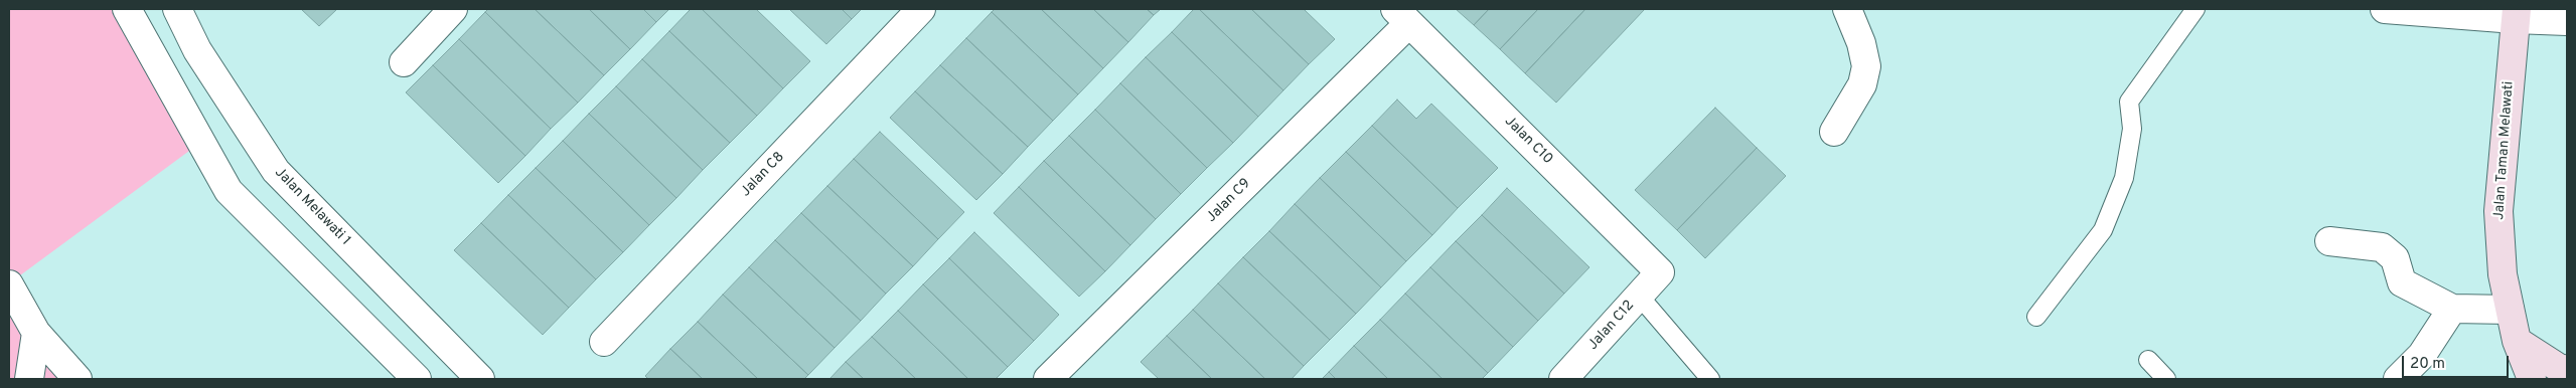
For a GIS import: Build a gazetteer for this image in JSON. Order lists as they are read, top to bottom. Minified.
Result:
{"streets":{"main road":["Jalan Taman Melawati"],"street":["Jalan C10","Jalan C8","Jalan C9","Jalan Melawati 1","Jalan C12"]},"crossings":[["Jalan C10","Jalan C9"],["Jalan C10","Jalan C12"]],"scale_bar":"20 m"}
